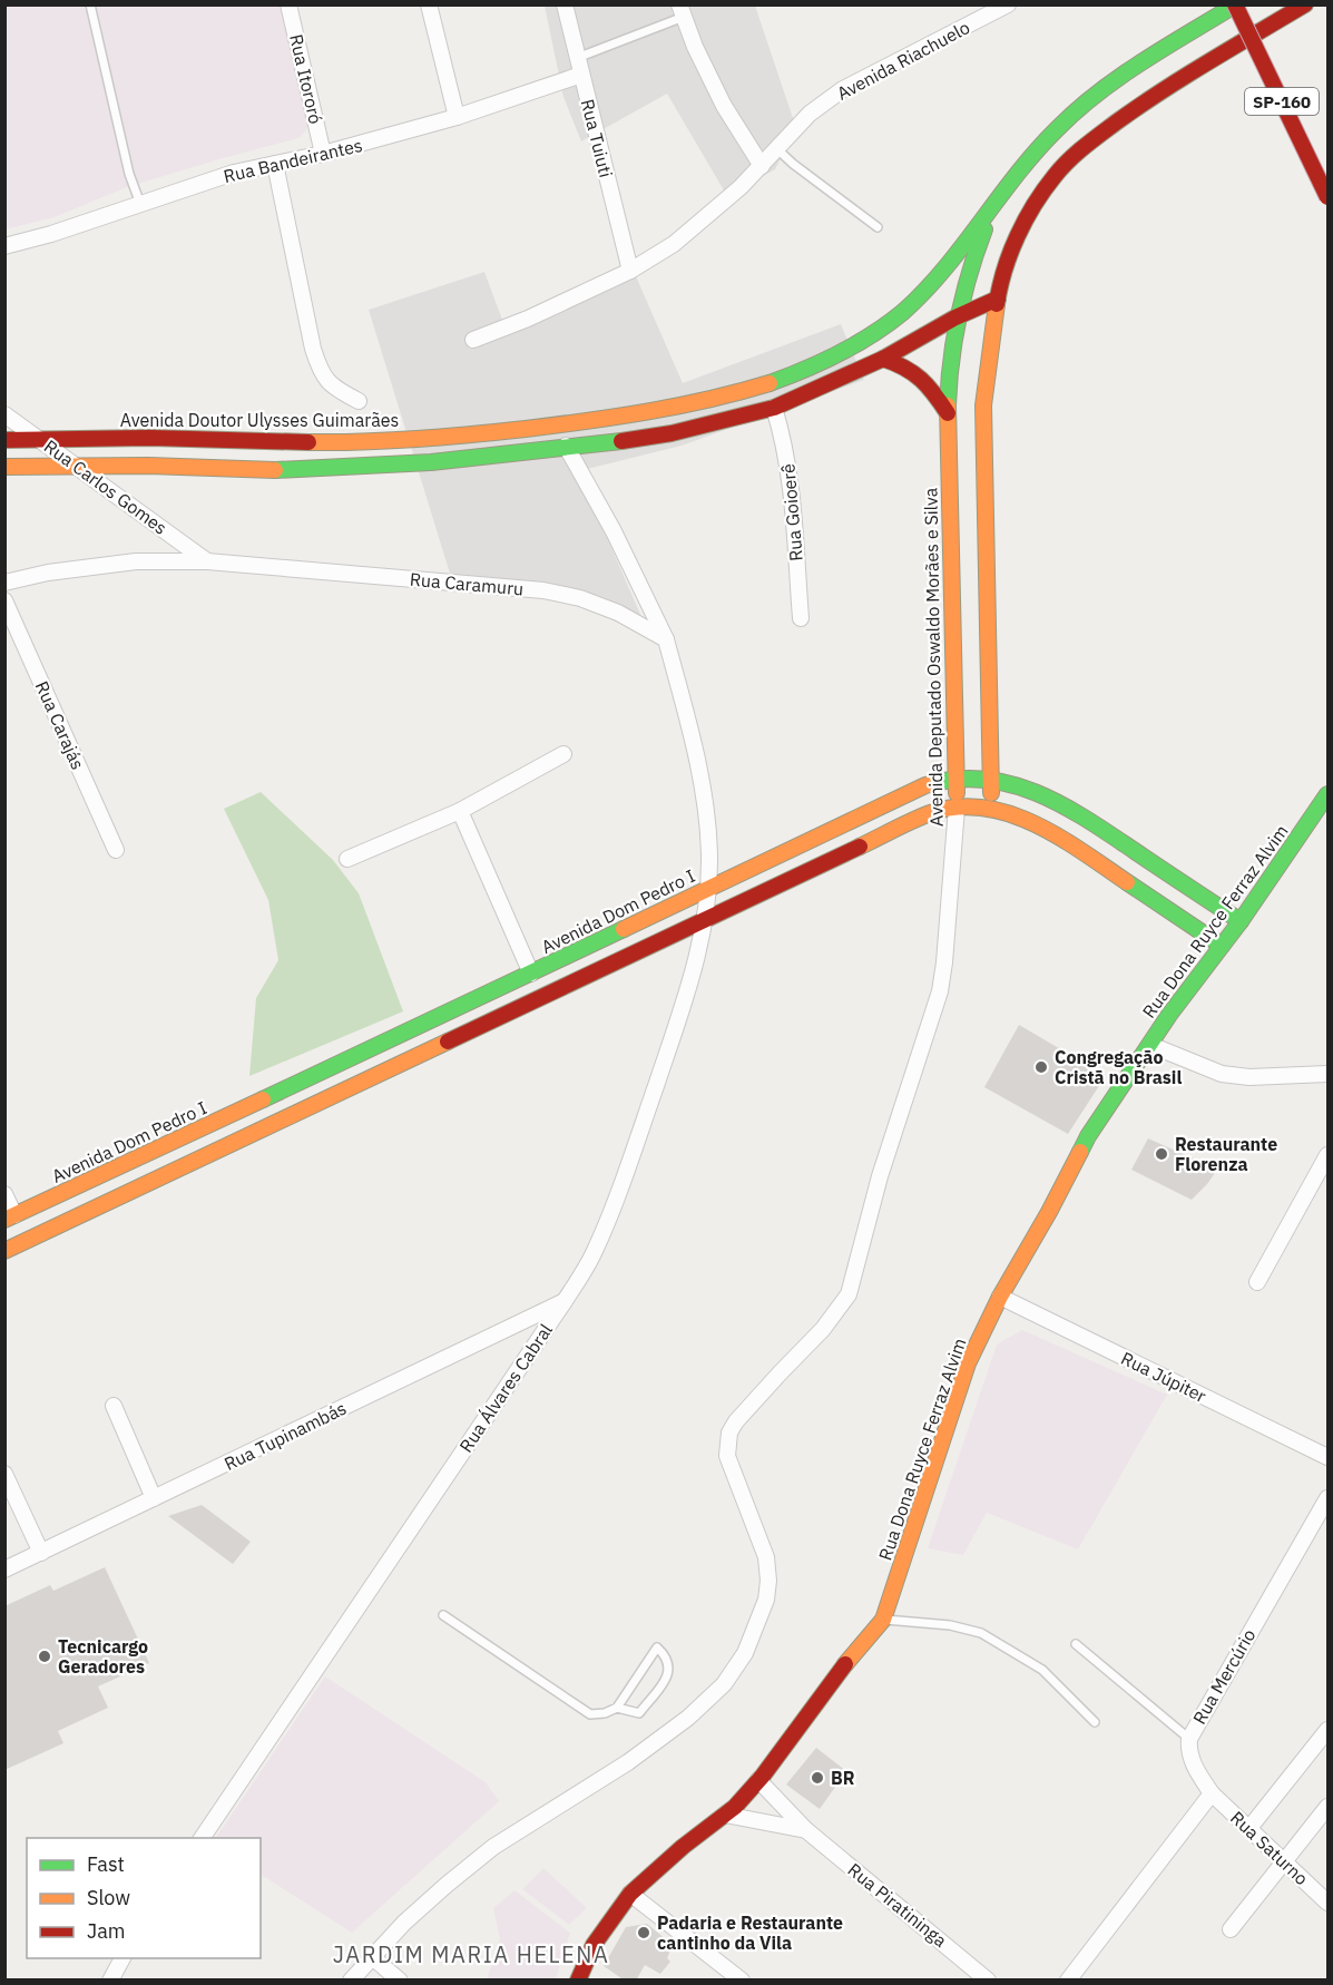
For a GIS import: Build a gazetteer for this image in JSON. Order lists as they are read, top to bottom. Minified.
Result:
{"streets":{"main road":["SP-160","Avenida Doutor Ulysses Guimarães","Avenida Deputado Oswaldo Morães e Silva","Avenida Dom Pedro I","Rua Dona Ruyce Ferraz Alvim"],"street":["Avenida Riachuelo","Rua Itororó","Rua Tuiuti","Rua Bandeirantes","Rua Carlos Gomes","Rua Goioerê","Rua Caramuru","Rua Carajás","Rua Júpiter","Rua Álvares Cabral","Rua Tupinambás","Rua Mercúrio","Rua Saturno","Rua Piratininga"]},"crossings":[["Avenida Riachuelo","Rua Tuiuti"],["Rua Itororó","Rua Bandeirantes"],["SP-160","Avenida Doutor Ulysses Guimarães"],["Rua Tuiuti","Rua Bandeirantes"],["Avenida Doutor Ulysses Guimarães","Rua Carlos Gomes"],["Avenida Doutor Ulysses Guimarães","Avenida Deputado Oswaldo Morães e Silva"],["Rua Carlos Gomes","Rua Caramuru"],["Avenida Deputado Oswaldo Morães e Silva","Avenida Dom Pedro I"],["Avenida Dom Pedro I","Rua Dona Ruyce Ferraz Alvim"],["Avenida Dom Pedro I","Rua Álvares Cabral"],["Rua Dona Ruyce Ferraz Alvim","Rua Júpiter"],["Rua Dona Ruyce Ferraz Alvim","Rua Piratininga"],["Rua Álvares Cabral","Rua Tupinambás"],["Rua Mercúrio","Rua Saturno"]],"districts":["JARDIM MARIA HELENA"],"places":["Congregação Cristã no Brasil","Restaurante Florenza","Tecnicargo Geradores","BR","Padaria e Restaurante cantinho da Vila"],"legend":["Fast","Slow","Jam"]}
